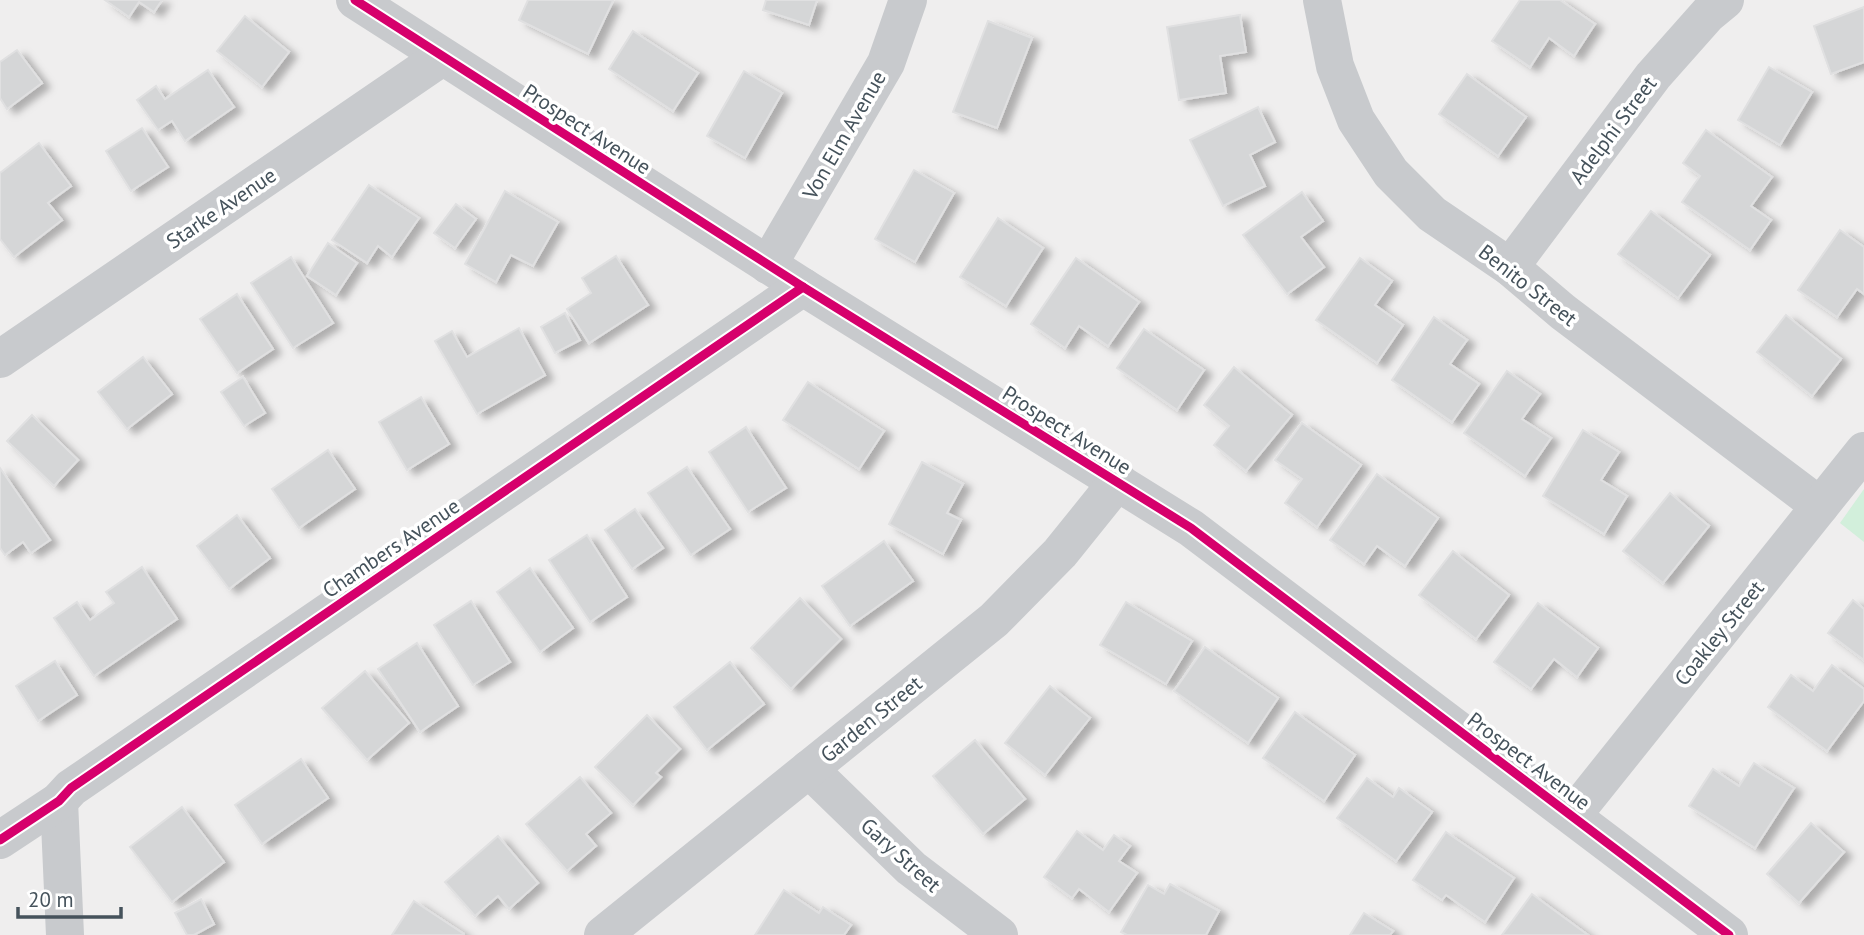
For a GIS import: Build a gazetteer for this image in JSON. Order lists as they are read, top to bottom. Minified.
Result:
{"streets":{"street":["Prospect Avenue","Adelphi Street","Von Elm Avenue","Starke Avenue","Benito Street","Chambers Avenue","Coakley Street","Garden Street","Gary Street"]},"crossings":[["Prospect Avenue","Von Elm Avenue"],["Prospect Avenue","Starke Avenue"],["Prospect Avenue","Chambers Avenue"],["Prospect Avenue","Coakley Street"],["Prospect Avenue","Garden Street"],["Adelphi Street","Benito Street"],["Benito Street","Coakley Street"],["Garden Street","Gary Street"]],"scale_bar":"20 m"}
